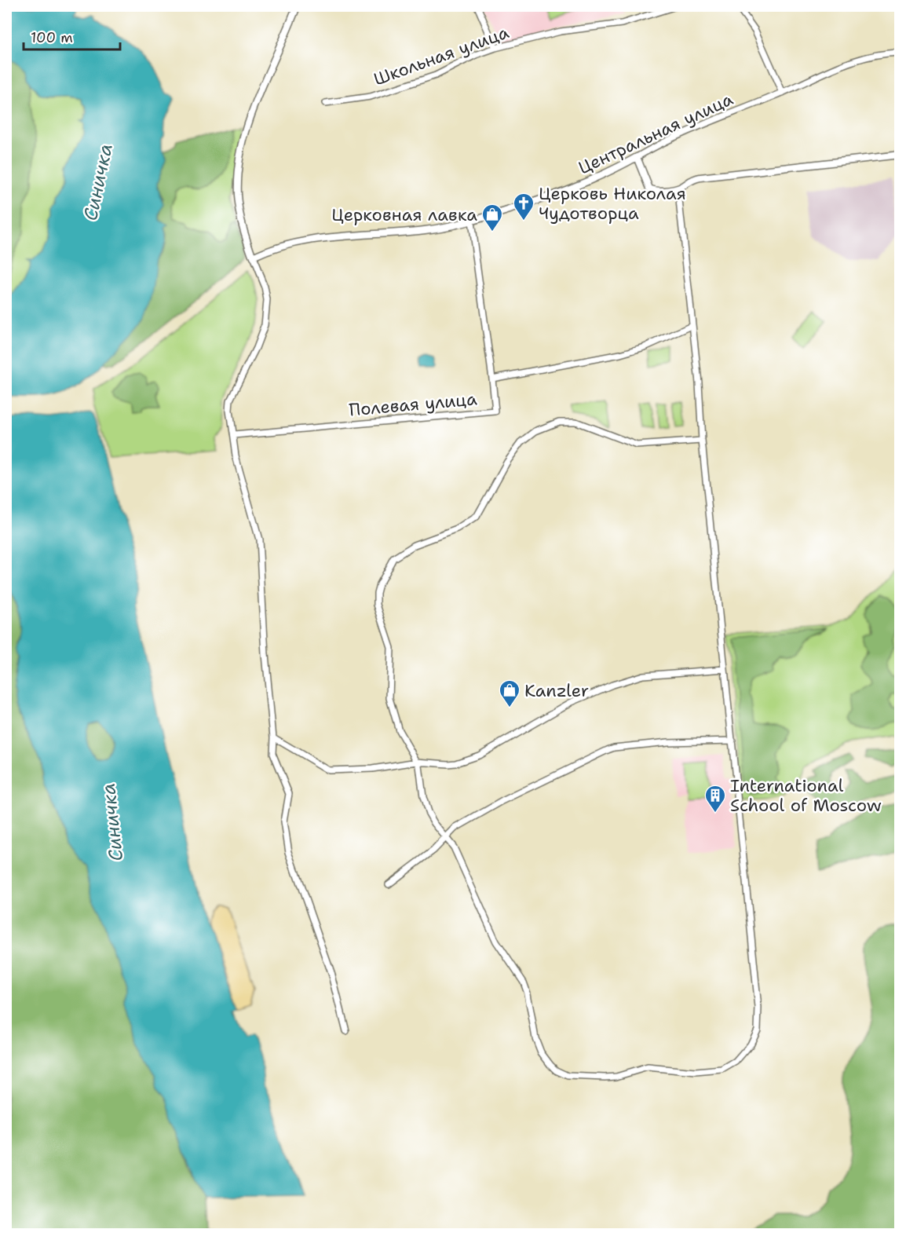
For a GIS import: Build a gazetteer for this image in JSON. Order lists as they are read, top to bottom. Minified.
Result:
{"streets":{"street":["Школьная улица","Центральная улица","Полевая улица"]},"water":["Синичка"],"places":{"church":["Церковь Николая Чудотворца"],"shop":["Церковная лавка","Kanzler"],"building":["International School of Moscow"]},"scale_bar":"100 m"}
